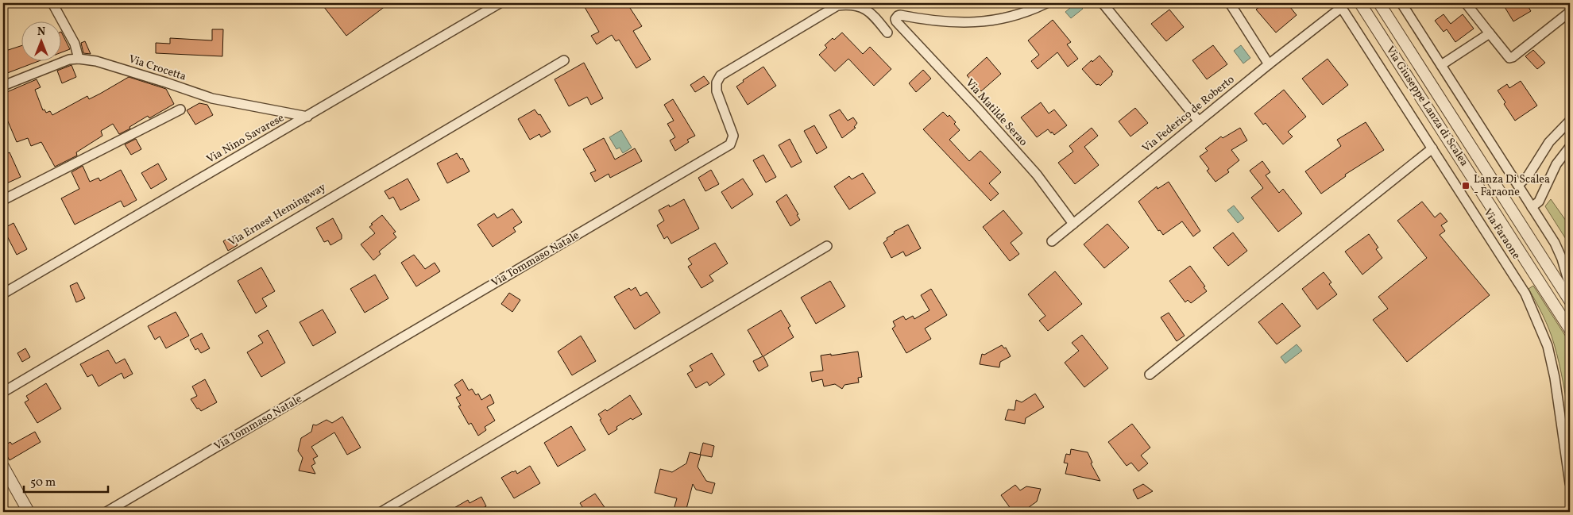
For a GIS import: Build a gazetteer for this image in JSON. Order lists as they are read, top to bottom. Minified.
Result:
{"streets":{"street":["Via Crocetta","Via Giuseppe Lanza di Scalea","Via Matilde Serao","Via Federico de Roberto","Via Nino Savarese","Via Ernest Hemingway","Via Faraone","Via Tommaso Natale"]},"crossings":[["Via Crocetta","Via Nino Savarese"],["Via Matilde Serao","Via Federico de Roberto"],["Via Federico de Roberto","Via Faraone"]],"places":{"transit":["Lanza Di Scalea - Faraone"]},"scale_bar":"50 m","north":"top"}
